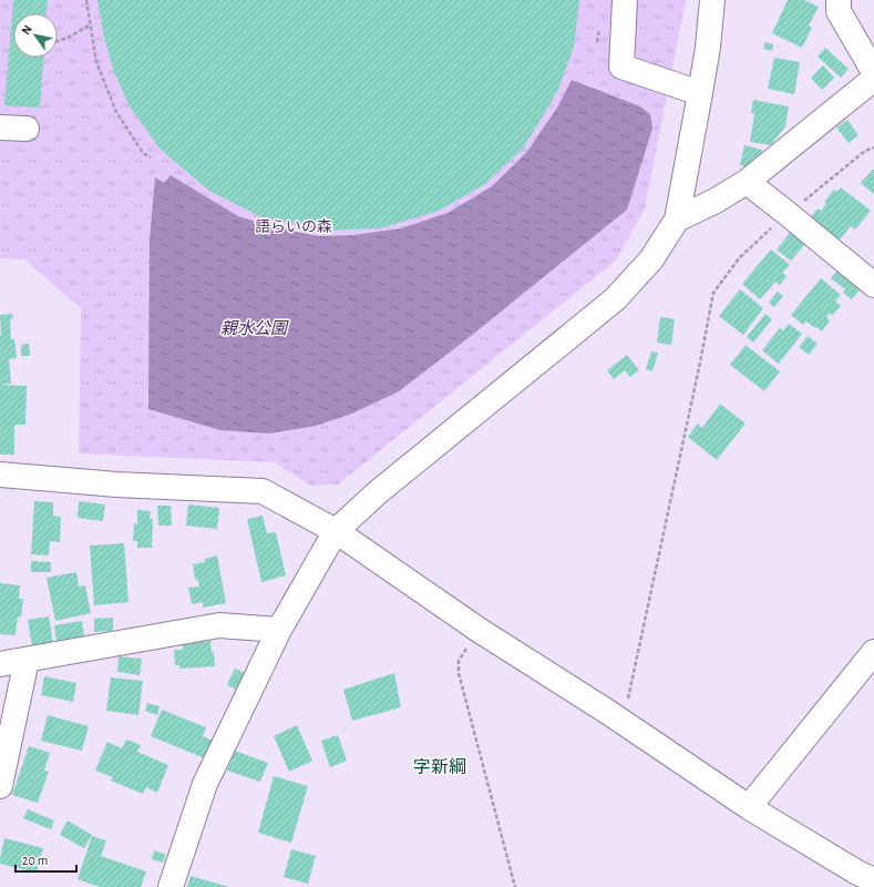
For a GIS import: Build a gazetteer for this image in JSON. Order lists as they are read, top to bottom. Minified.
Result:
{"districts":["字新綱"],"water":["親水公園"],"parks":["語らいの森"],"scale_bar":"20 m","north":"top left"}
